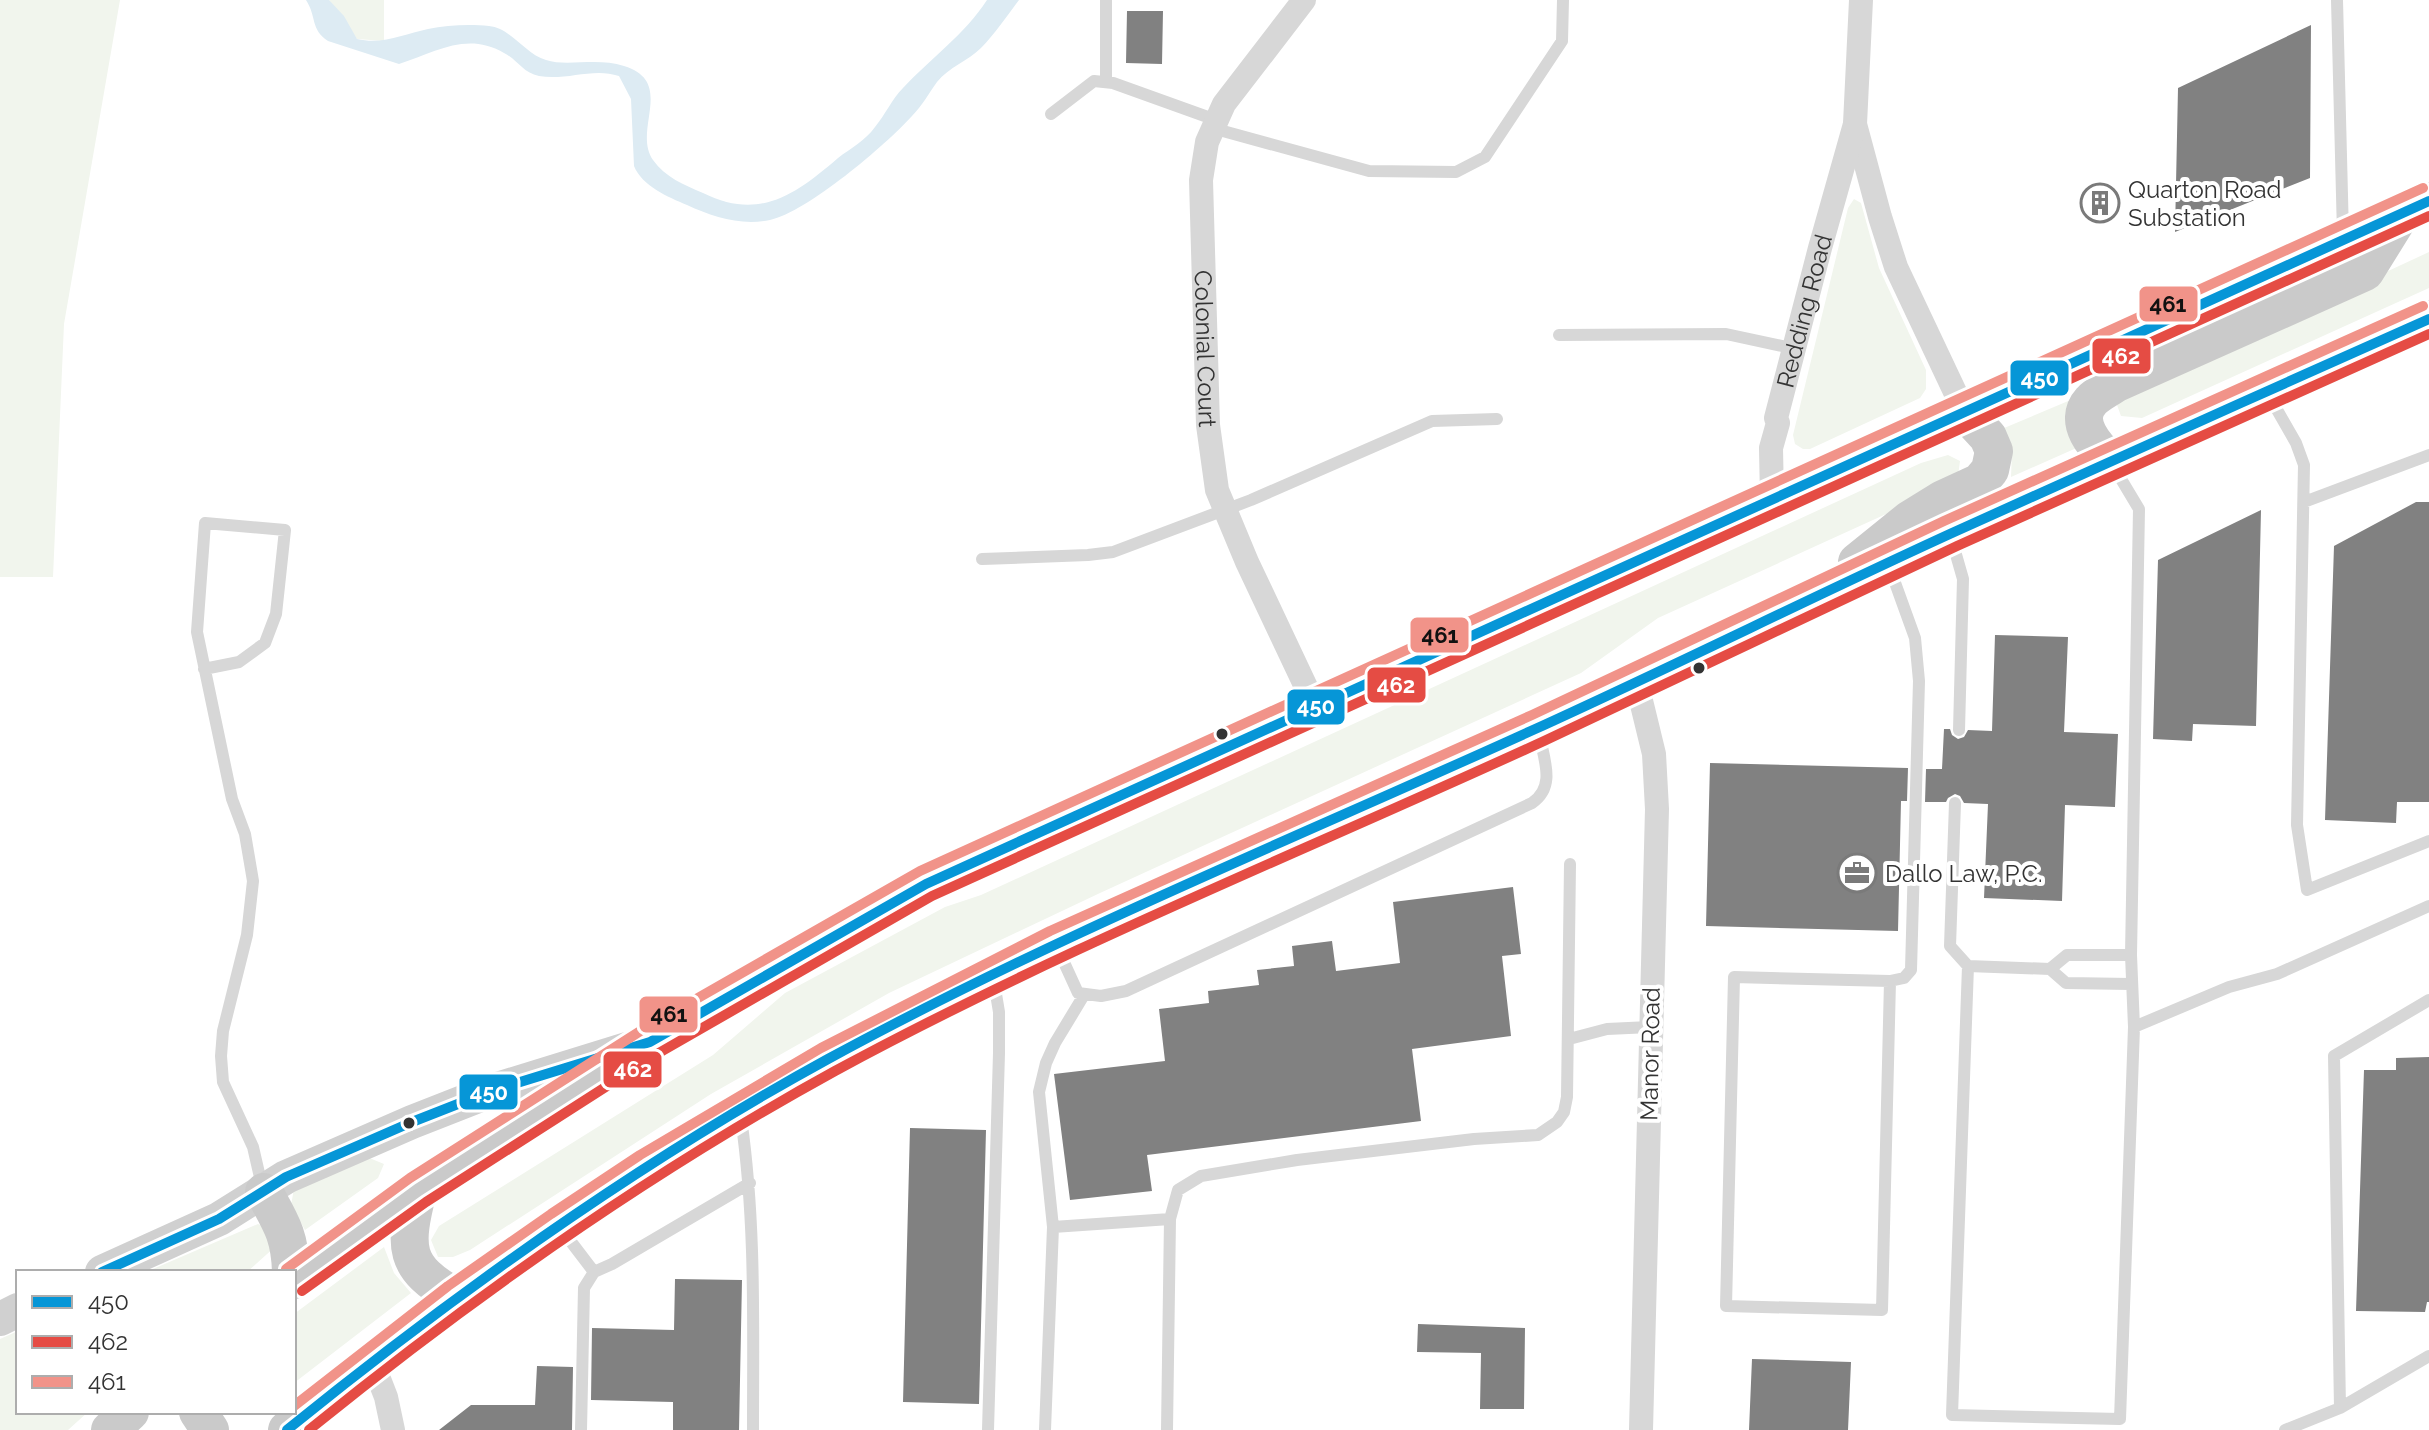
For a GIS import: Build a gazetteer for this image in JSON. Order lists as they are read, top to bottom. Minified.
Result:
{"streets":{"street":["Redding Road","Colonial Court","Manor Road"]},"places":{"building":["Quarton Road Substation"],"office":["Dallo Law, P.C."]},"lines":["transit line 461","transit line 450","transit line 462"],"legend":["450","462","461"]}
